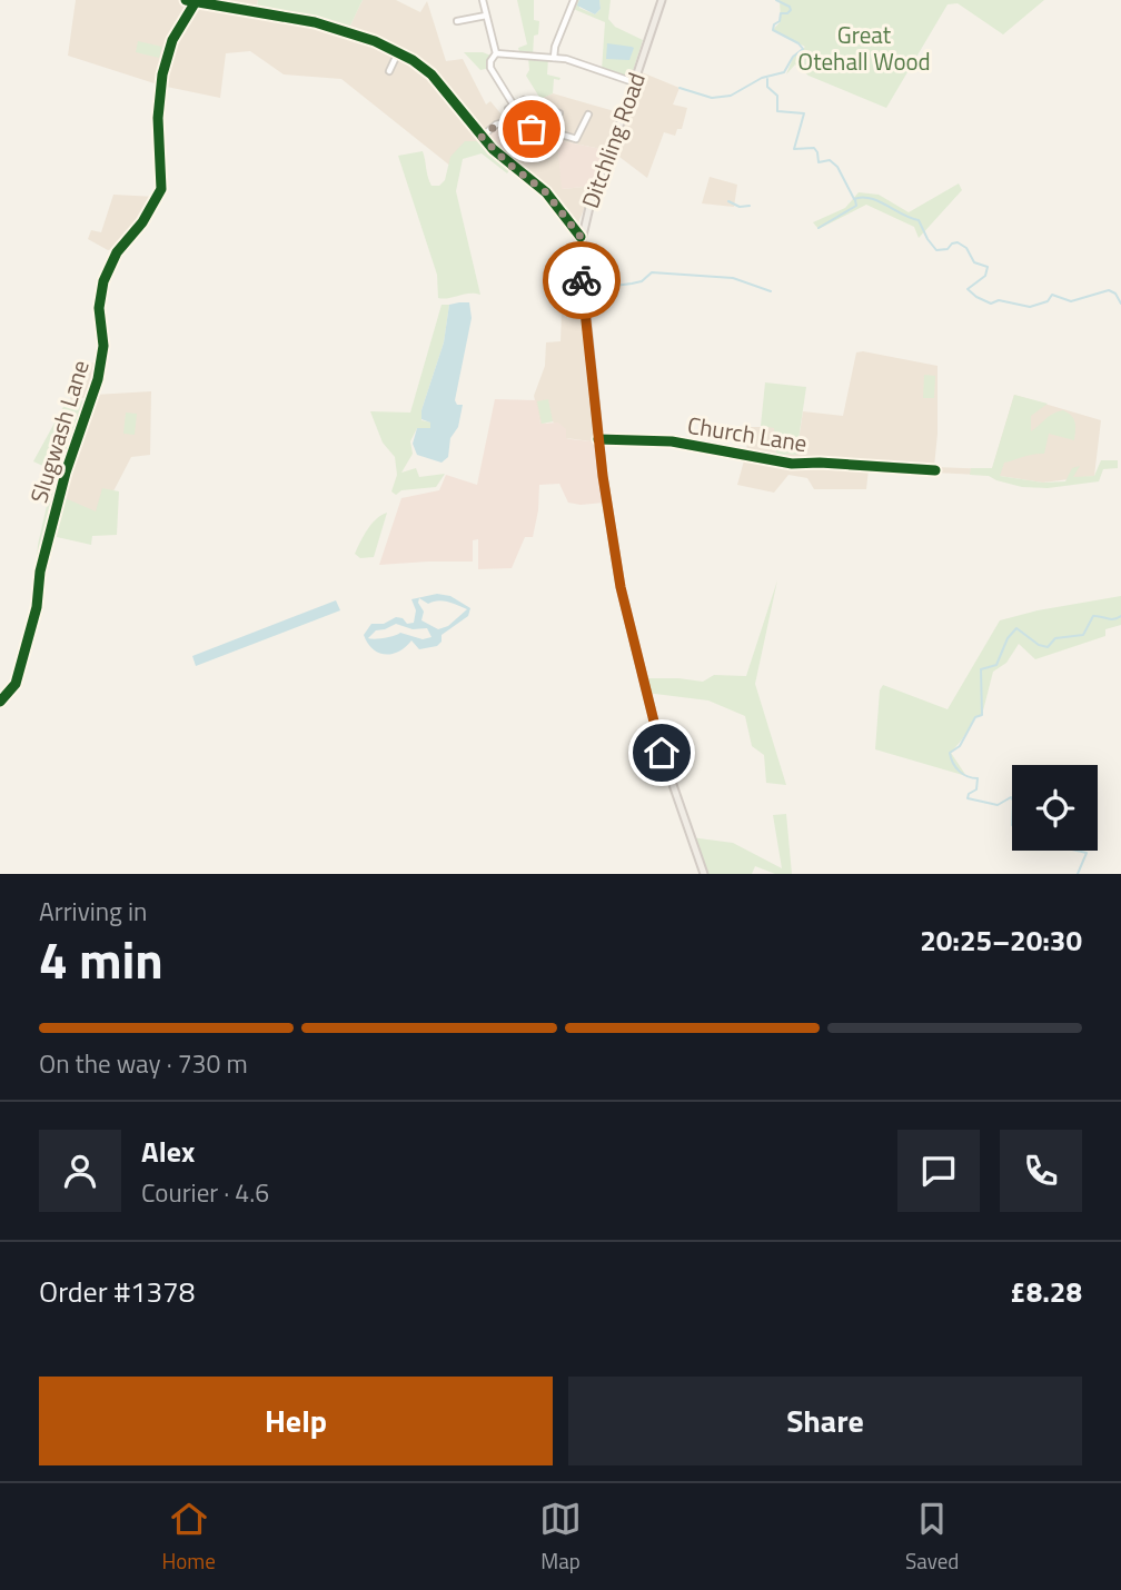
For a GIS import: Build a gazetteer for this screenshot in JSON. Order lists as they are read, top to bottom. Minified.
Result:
{"streets":{"main road":["Ditchling Road"],"street":["Slugwash Lane","Church Lane"]},"crossings":[["Ditchling Road","Church Lane"]],"parks":["Great Otehall Wood"],"page":{"heading":["4 min","Arriving in","20:25–20:30"],"panel":["Alex","Courier · 4.6","Order #1378","£8.28"],"bar":"On the way · 730 m","buttons":["Help","Share"],"tabs":["Home","Map","Saved"]}}
